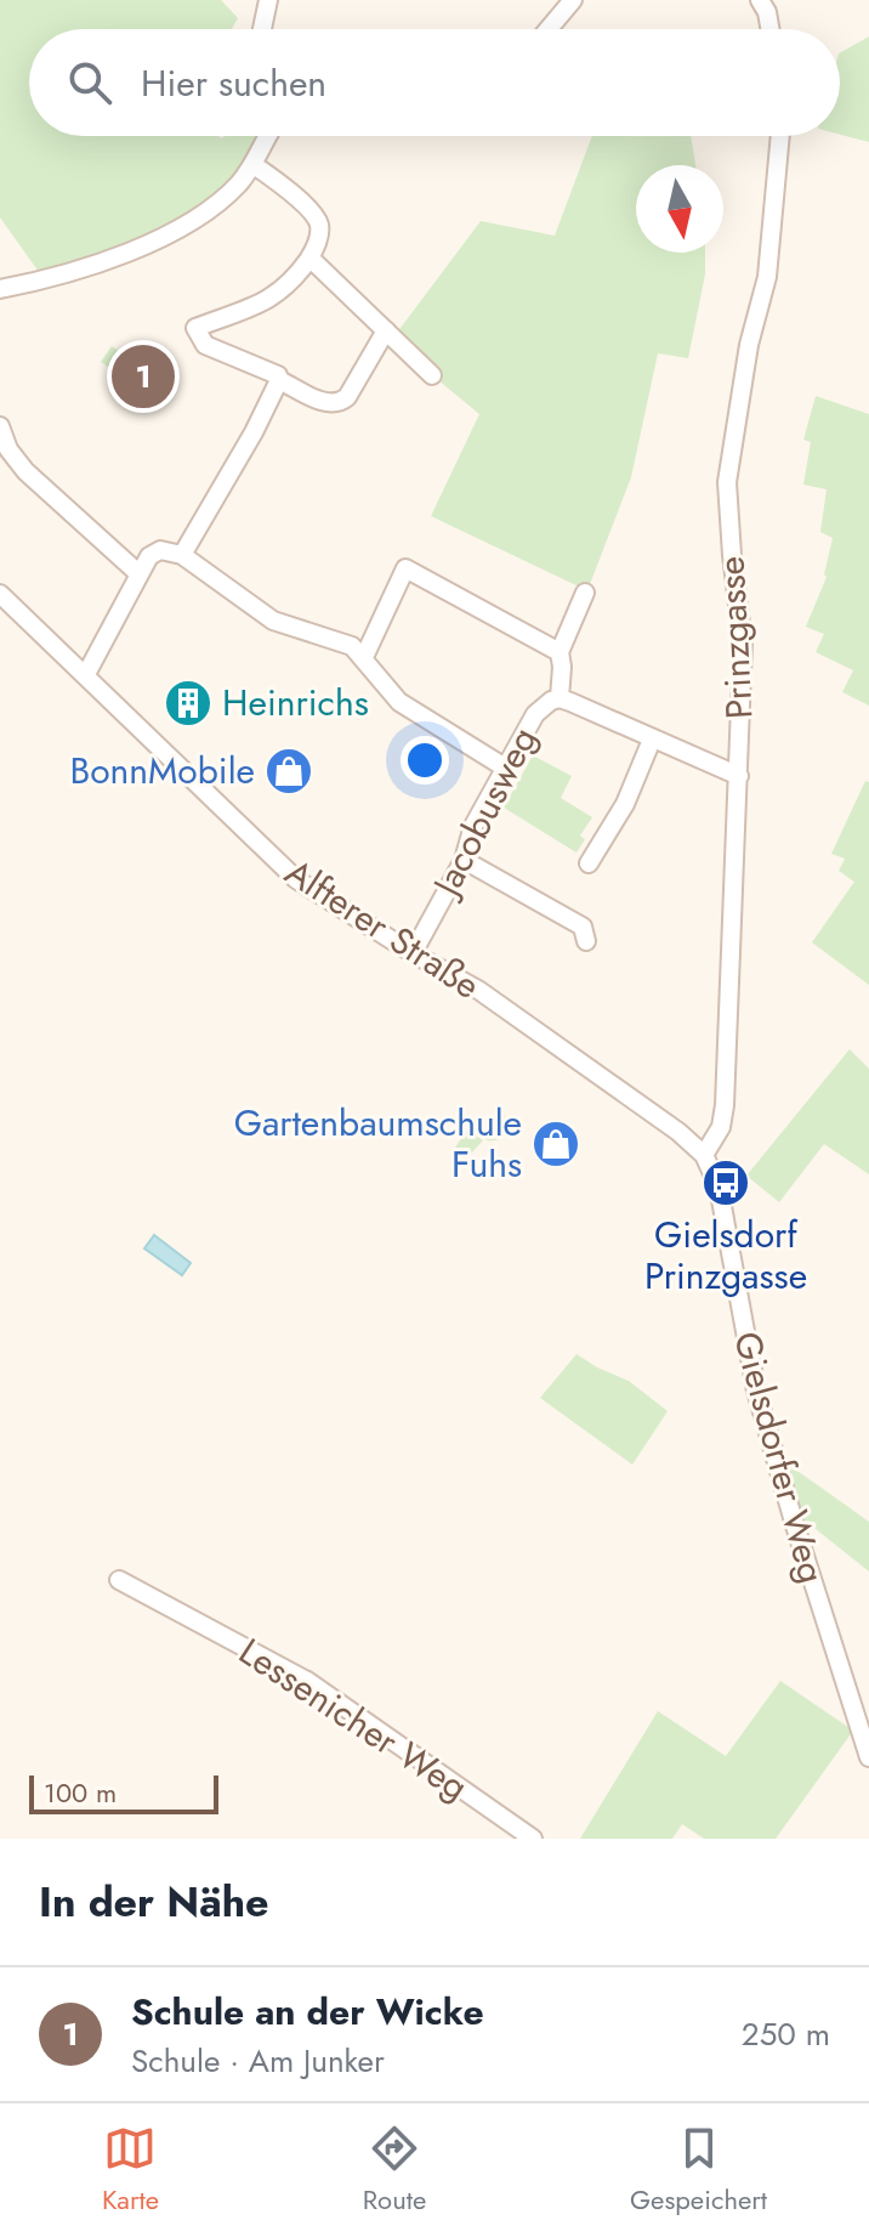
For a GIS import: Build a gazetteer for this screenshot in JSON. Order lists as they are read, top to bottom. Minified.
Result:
{"streets":{"street":["Prinzgasse","Jacobusweg","Alfterer Straße","Gielsdorfer Weg","Lessenicher Weg"]},"crossings":[["Prinzgasse","Jacobusweg"],["Prinzgasse","Alfterer Straße"],["Prinzgasse","Gielsdorfer Weg"],["Jacobusweg","Alfterer Straße"],["Alfterer Straße","Gielsdorfer Weg"]],"places":{"building":["Heinrichs"],"shop":["BonnMobile","Gartenbaumschule Fuhs"],"bus stop":["Gielsdorf Prinzgasse"]},"scale_bar":"100 m","north":"bottom","page":{"search":"Hier suchen","pins":"1","scale":"100 m","heading":"In der Nähe","list":[{"mark":"1","name":"Schule an der Wicke","note":"Schule · Am Junker","value":"250 m"}],"nav":["Karte","Route","Gespeichert"]}}
